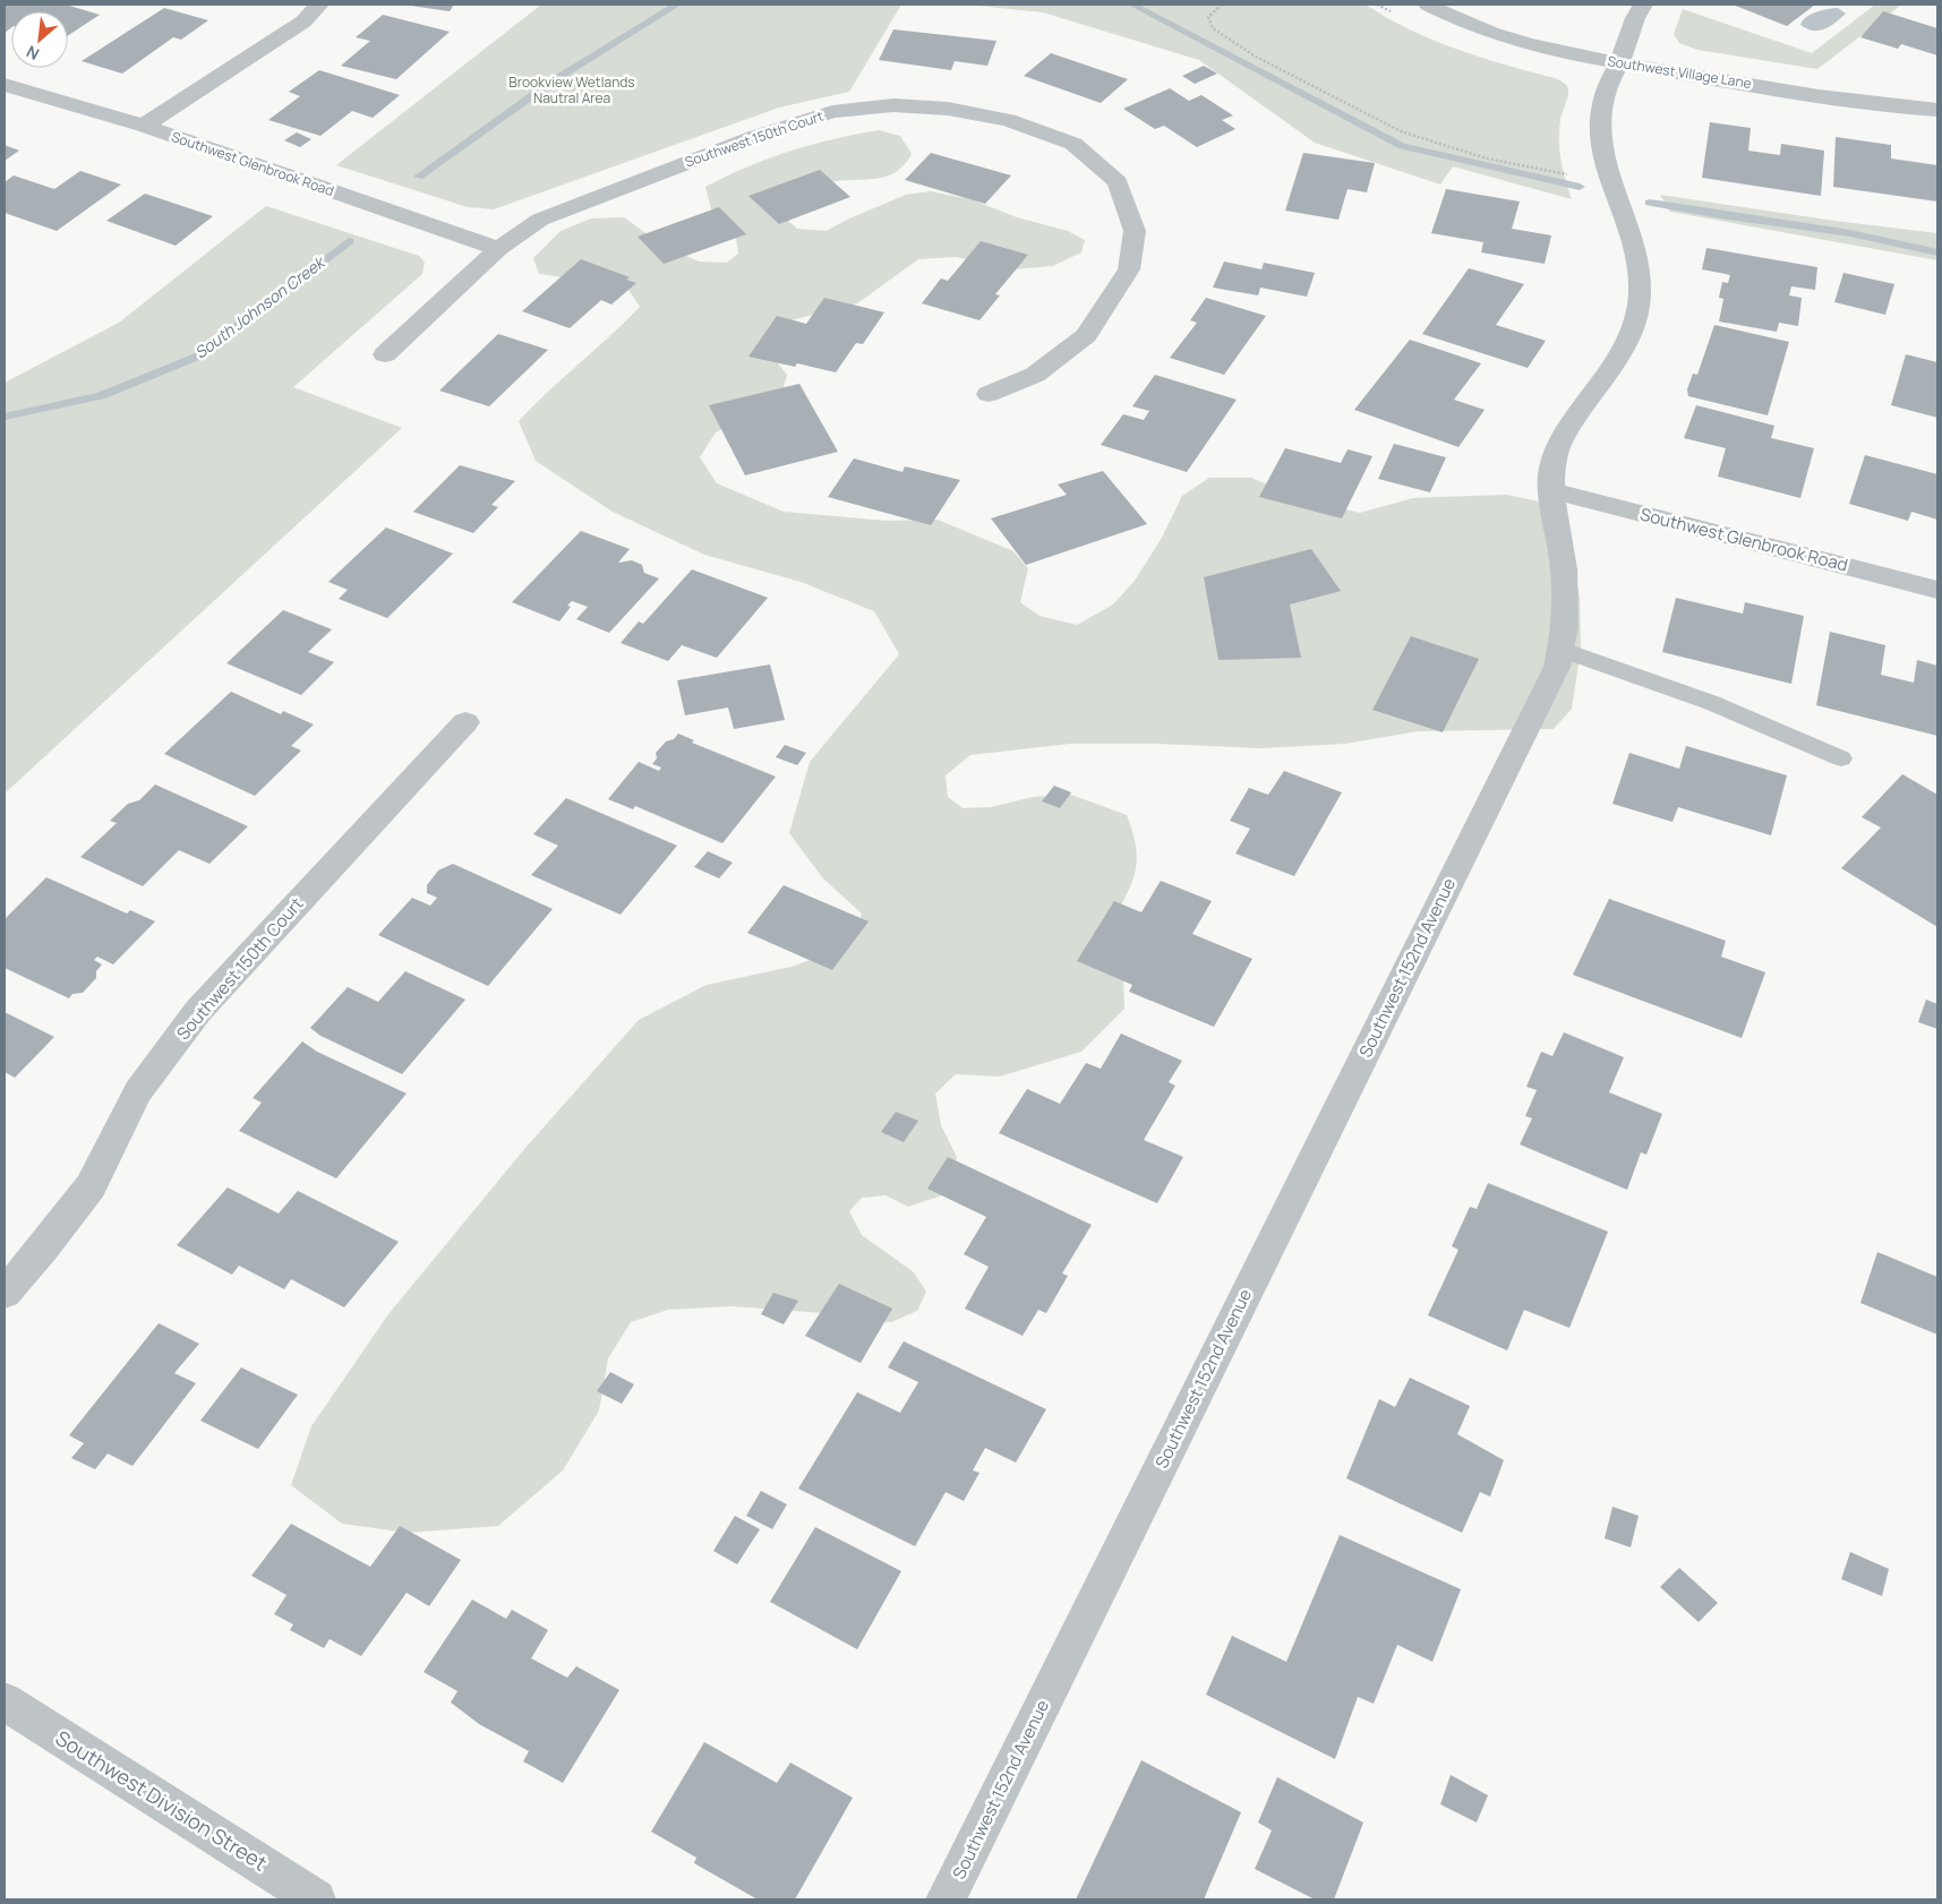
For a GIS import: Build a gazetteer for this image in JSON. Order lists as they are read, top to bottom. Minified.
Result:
{"streets":{"street":["Southwest Village Lane","Southwest 150th Court","Southwest Glenbrook Road","Southwest 152nd Avenue","Southwest Division Street"]},"crossings":[["Southwest Village Lane","Southwest 152nd Avenue"],["Southwest 150th Court","Southwest Glenbrook Road"],["Southwest Glenbrook Road","Southwest 152nd Avenue"]],"water":["South Johnson Creek"],"parks":["Brookview Wetlands Nautral Area"],"north":"bottom left"}
